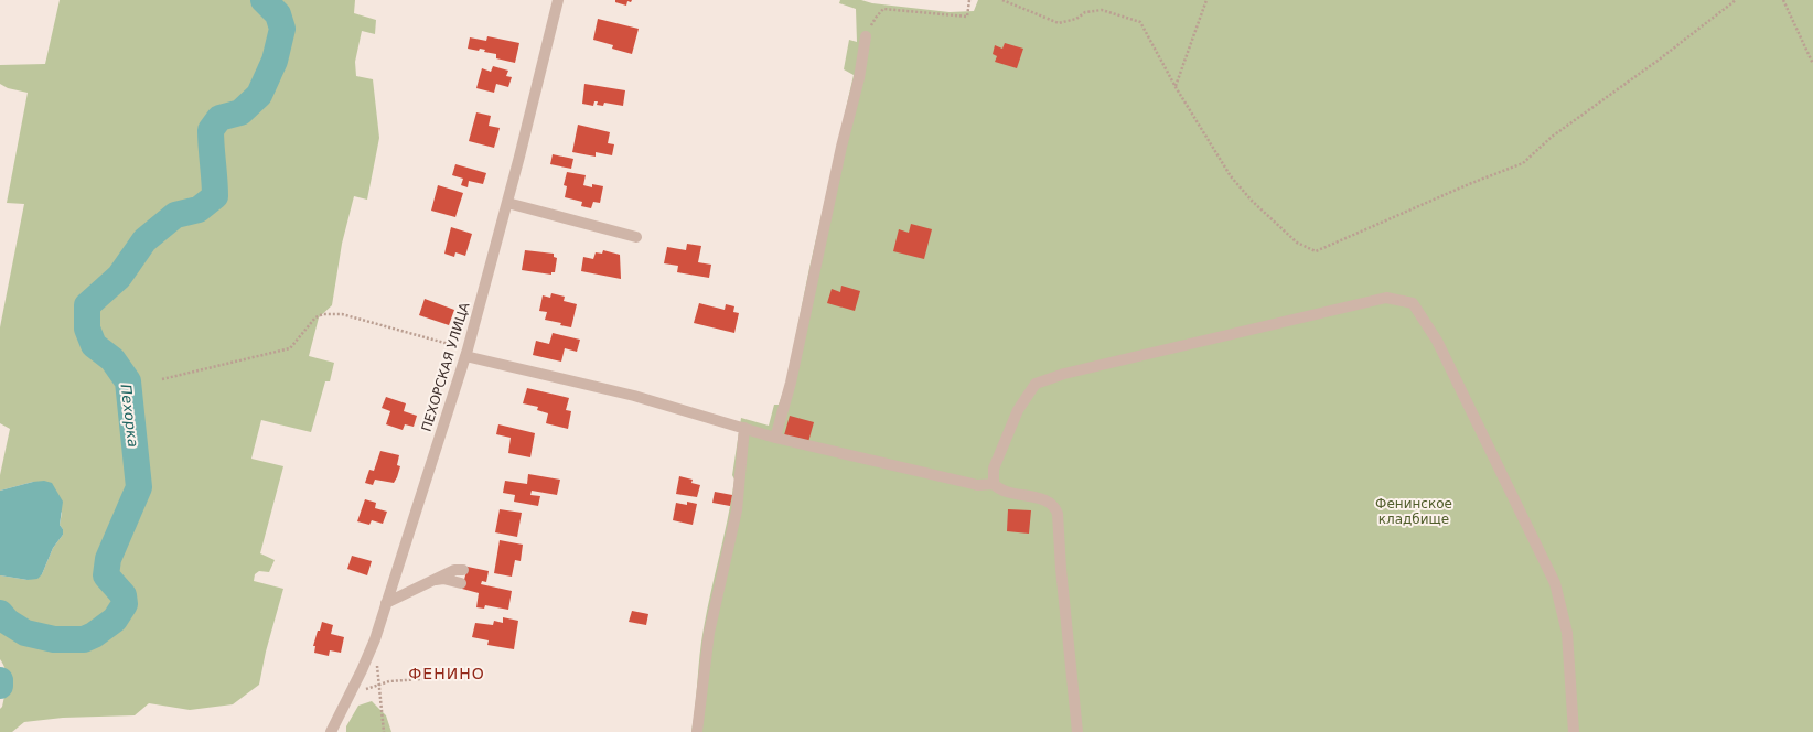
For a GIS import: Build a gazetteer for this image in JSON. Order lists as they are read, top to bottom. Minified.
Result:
{"streets":{"street":["ПЕХОРСКАЯ УЛИЦА"]},"districts":["ФЕНИНО"],"water":["Пехорка"],"parks":["Фенинское кладбище"]}
